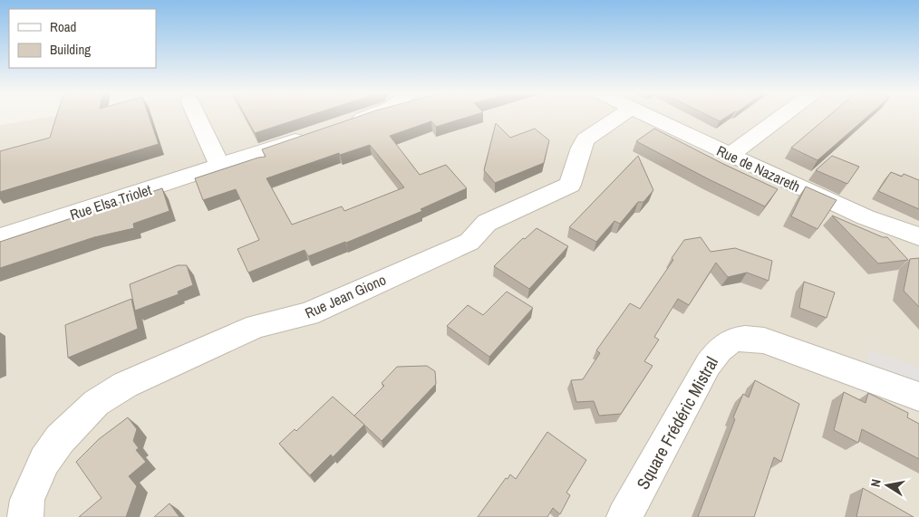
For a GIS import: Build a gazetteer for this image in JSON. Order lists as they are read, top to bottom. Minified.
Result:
{"streets":{"street":["Rue de Nazareth","Rue Elsa Triolet","Rue Jean Giono","Square Frédéric Mistral"]},"legend":["Road","Building"],"north":"left"}
